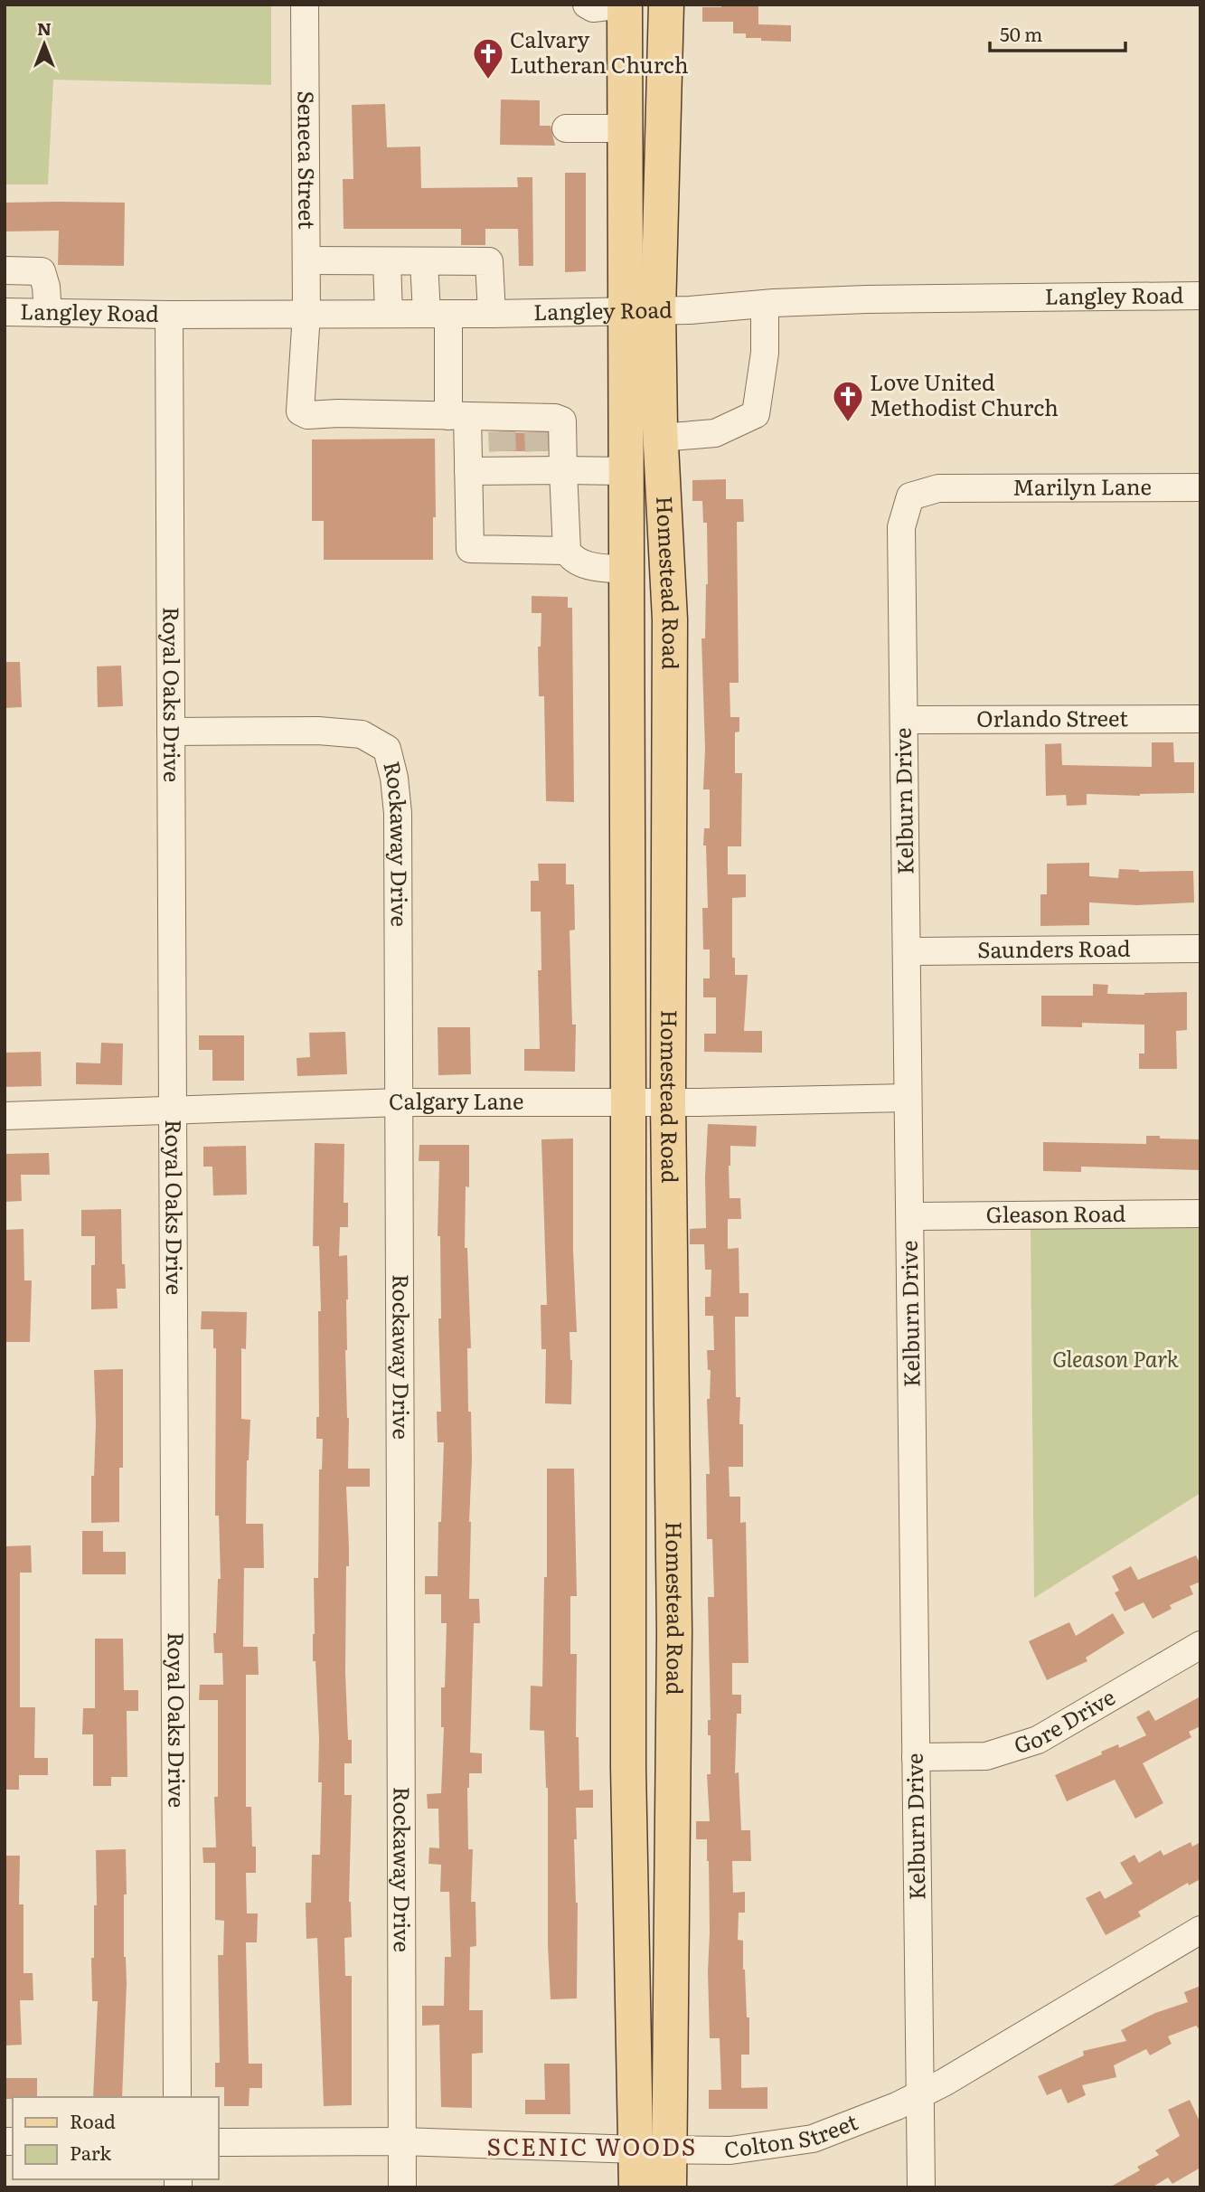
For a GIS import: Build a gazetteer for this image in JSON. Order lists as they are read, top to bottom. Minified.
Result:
{"streets":{"main road":["Homestead Road"],"street":["Seneca Street","Langley Road","Marilyn Lane","Royal Oaks Drive","Orlando Street","Kelburn Drive","Rockaway Drive","Saunders Road","Calgary Lane","Gleason Road","Gore Drive","Colton Street"]},"crossings":[["Seneca Street","Langley Road"],["Langley Road","Homestead Road"],["Langley Road","Royal Oaks Drive"],["Marilyn Lane","Kelburn Drive"],["Homestead Road","Calgary Lane"],["Homestead Road","Colton Street"],["Royal Oaks Drive","Rockaway Drive"],["Royal Oaks Drive","Calgary Lane"],["Orlando Street","Kelburn Drive"],["Kelburn Drive","Saunders Road"],["Kelburn Drive","Calgary Lane"],["Kelburn Drive","Gleason Road"],["Kelburn Drive","Gore Drive"],["Kelburn Drive","Colton Street"],["Rockaway Drive","Calgary Lane"],["Rockaway Drive","Colton Street"]],"districts":["SCENIC WOODS"],"parks":["Gleason Park"],"places":{"church":["Calvary Lutheran Church","Love United Methodist Church"]},"legend":["Road","Park"],"scale_bar":"50 m","north":"top"}
